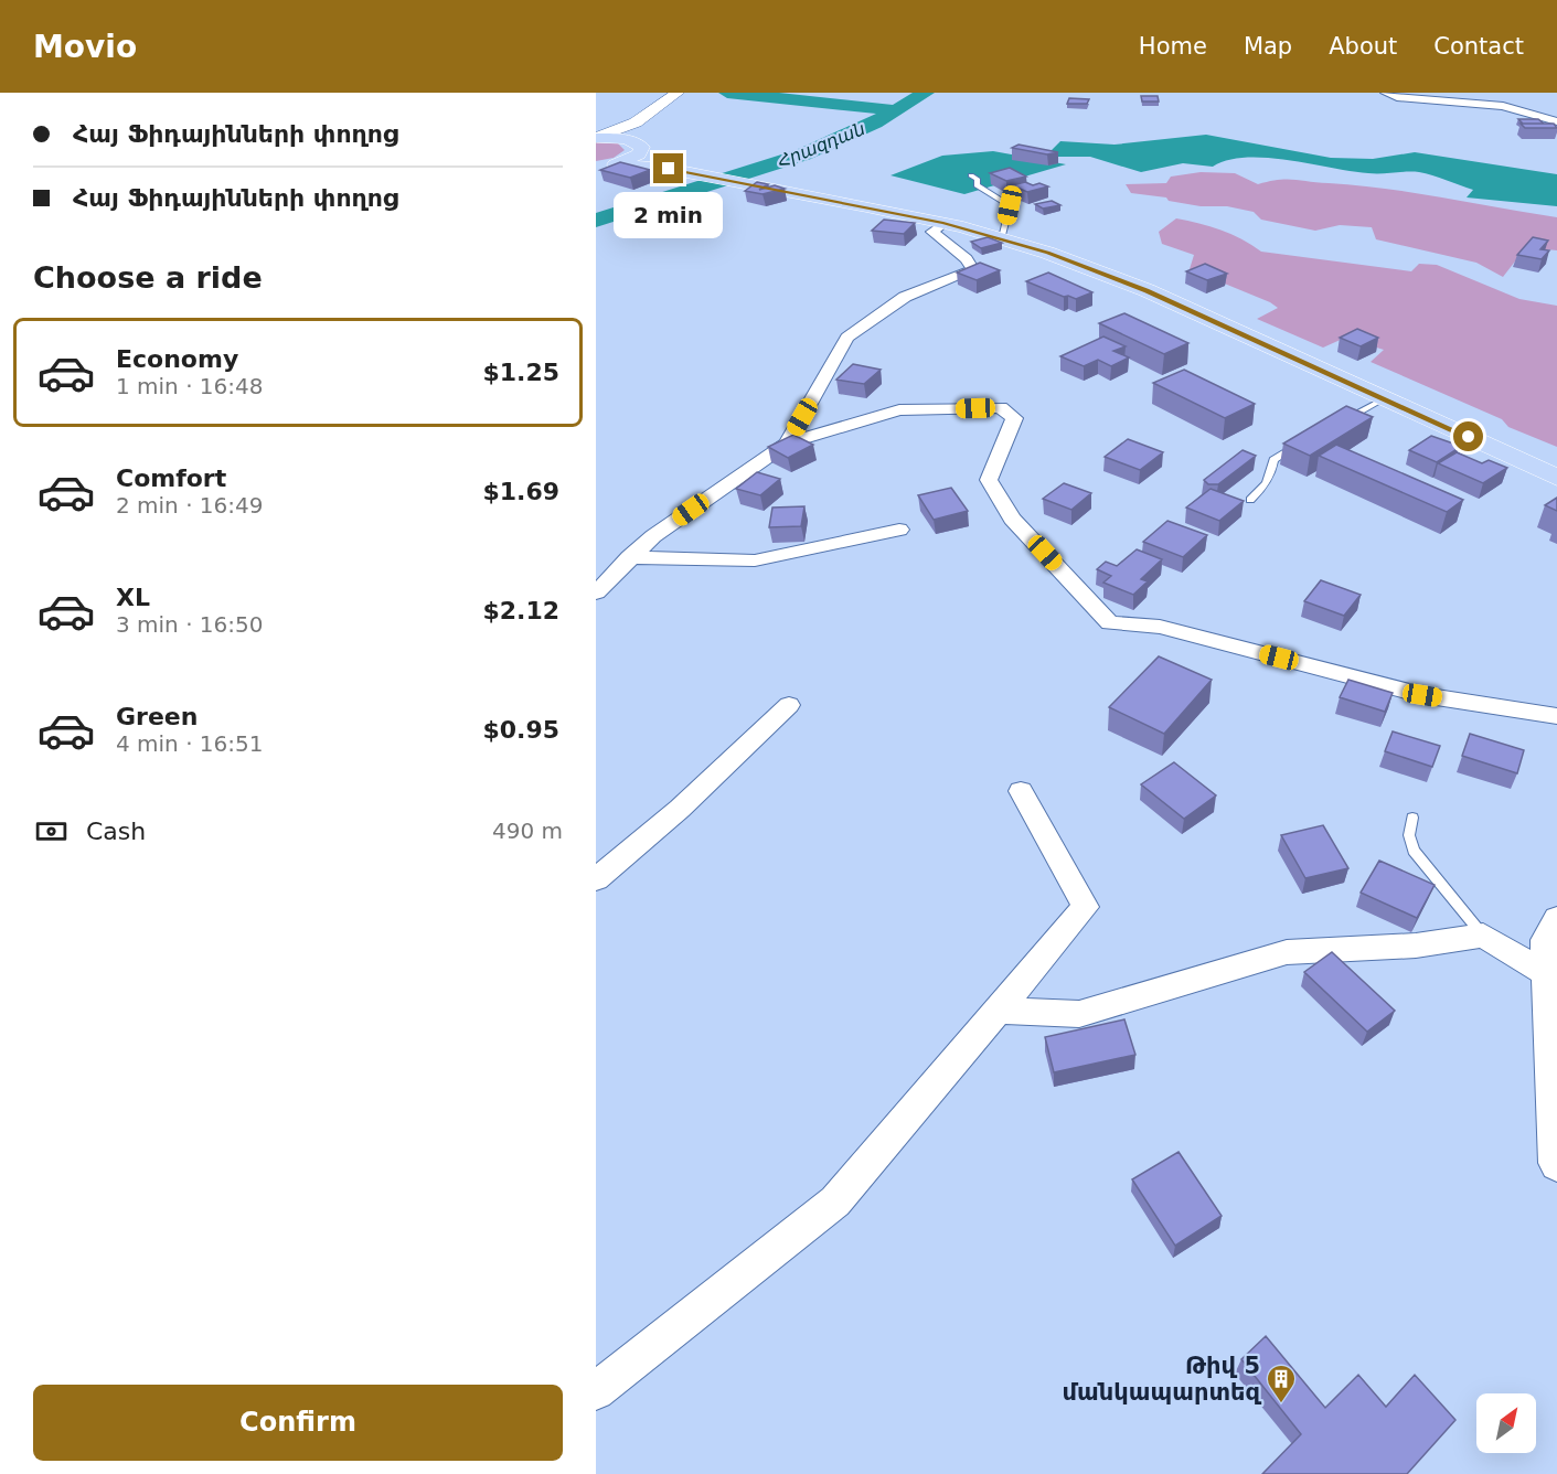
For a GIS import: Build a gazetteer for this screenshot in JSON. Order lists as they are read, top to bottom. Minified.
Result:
{"water":["Հրազդան"],"places":{"building":["Թիվ 5 մանկապարտեզ"]},"north":"top right","page":{"header":"Movio","nav":["Home","Map","About","Contact"],"banner":["Հայ Ֆիդայինների փողոց","Հայ Ֆիդայինների փողոց"],"bubble":"2 min","heading":"Choose a ride","list":[{"name":"Economy","note":"1 min · 16:48","value":"$1.25"},{"name":"Comfort","note":"2 min · 16:49","value":"$1.69"},{"name":"XL","note":"3 min · 16:50","value":"$2.12"},{"name":"Green","note":"4 min · 16:51","value":"$0.95"}],"pay":["Cash","490 m"],"buttons":"Confirm"}}
